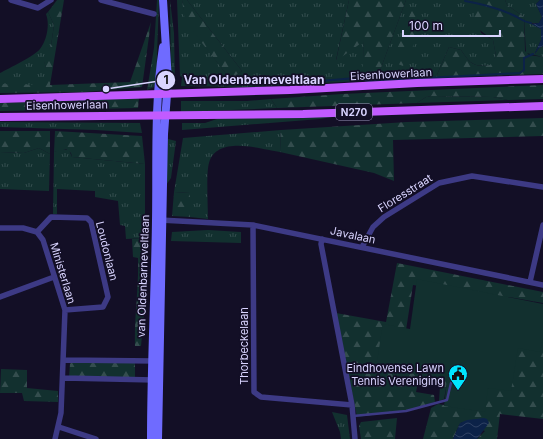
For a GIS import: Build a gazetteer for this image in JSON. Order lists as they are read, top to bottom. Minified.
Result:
{"streets":{"main road":["Eisenhowerlaan","N270","van Oldenbarneveltlaan"],"street":["Floresstraat","Javalaan","Loudonlaan","Ministerlaan","Thorbeckelaan"]},"crossings":[["Eisenhowerlaan","van Oldenbarneveltlaan"],["Floresstraat","Javalaan"],["Javalaan","van Oldenbarneveltlaan"],["Javalaan","Thorbeckelaan"],["Loudonlaan","Ministerlaan"]],"places":{"other":["Van Oldenbarneveltlaan"],"public building":["Eindhovense Lawn Tennis Vereniging"]},"scale_bar":"100 m"}
